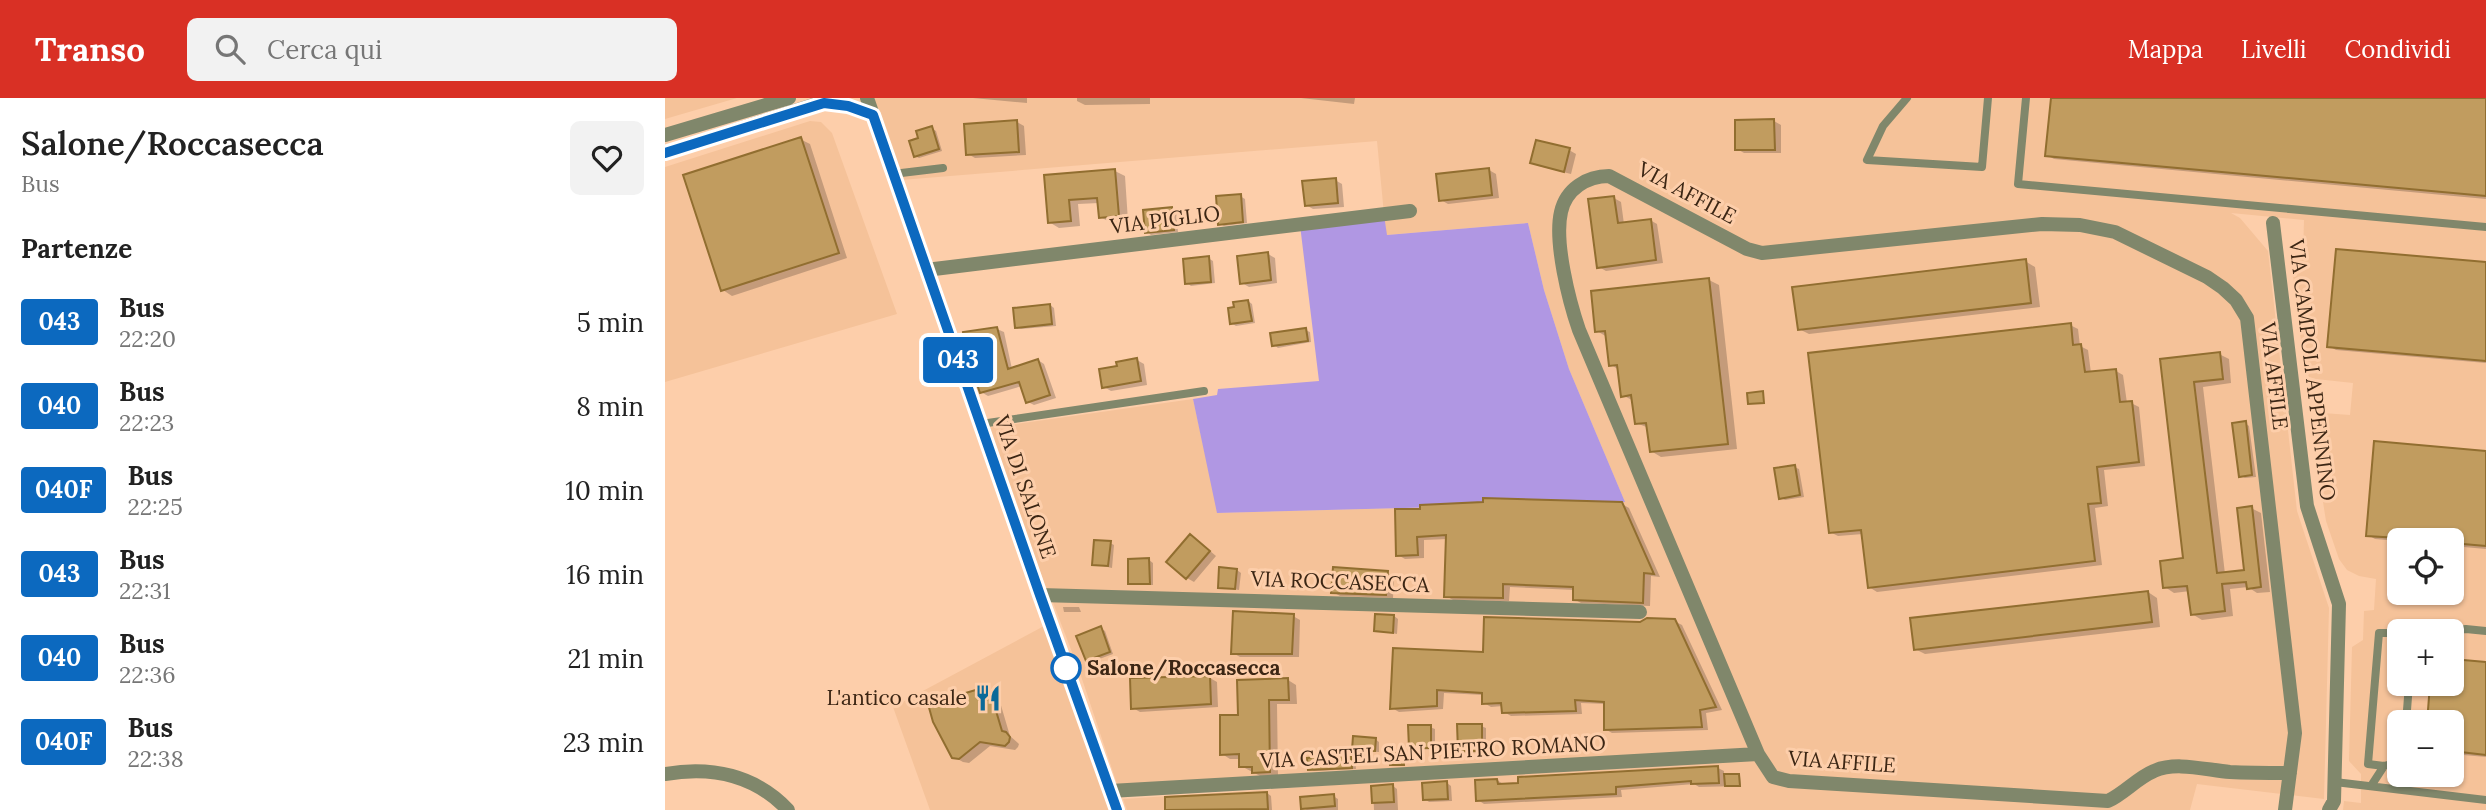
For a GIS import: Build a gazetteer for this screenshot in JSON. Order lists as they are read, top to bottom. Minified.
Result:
{"streets":{"street":["VIA AFFILE","VIA PIGLIO","VIA CAMPOLI APPENNINO","VIA DI SALONE","VIA ROCCASECCA","VIA CASTEL SAN PIETRO ROMANO"]},"crossings":[["VIA AFFILE","VIA CASTEL SAN PIETRO ROMANO"],["VIA PIGLIO","VIA DI SALONE"],["VIA DI SALONE","VIA ROCCASECCA"],["VIA DI SALONE","VIA CASTEL SAN PIETRO ROMANO"]],"places":{"other":["Salone/Roccasecca"],"restaurant":["L'antico casale"]},"lines":["bus line 043"],"page":{"header":"Transo","search":"Cerca qui","nav":["Mappa","Livelli","Condividi"],"heading":[["Salone/Roccasecca","Bus"],"Partenze"],"on_map":"043","list":[{"mark":"043","name":"Bus","note":"22:20","value":"5 min"},{"mark":"040","name":"Bus","note":"22:23","value":"8 min"},{"mark":"040F","name":"Bus","note":"22:25","value":"10 min"},{"mark":"043","name":"Bus","note":"22:31","value":"16 min"},{"mark":"040","name":"Bus","note":"22:36","value":"21 min"},{"mark":"040F","name":"Bus","note":"22:38","value":"23 min"}],"map_buttons":["+","−"]}}
